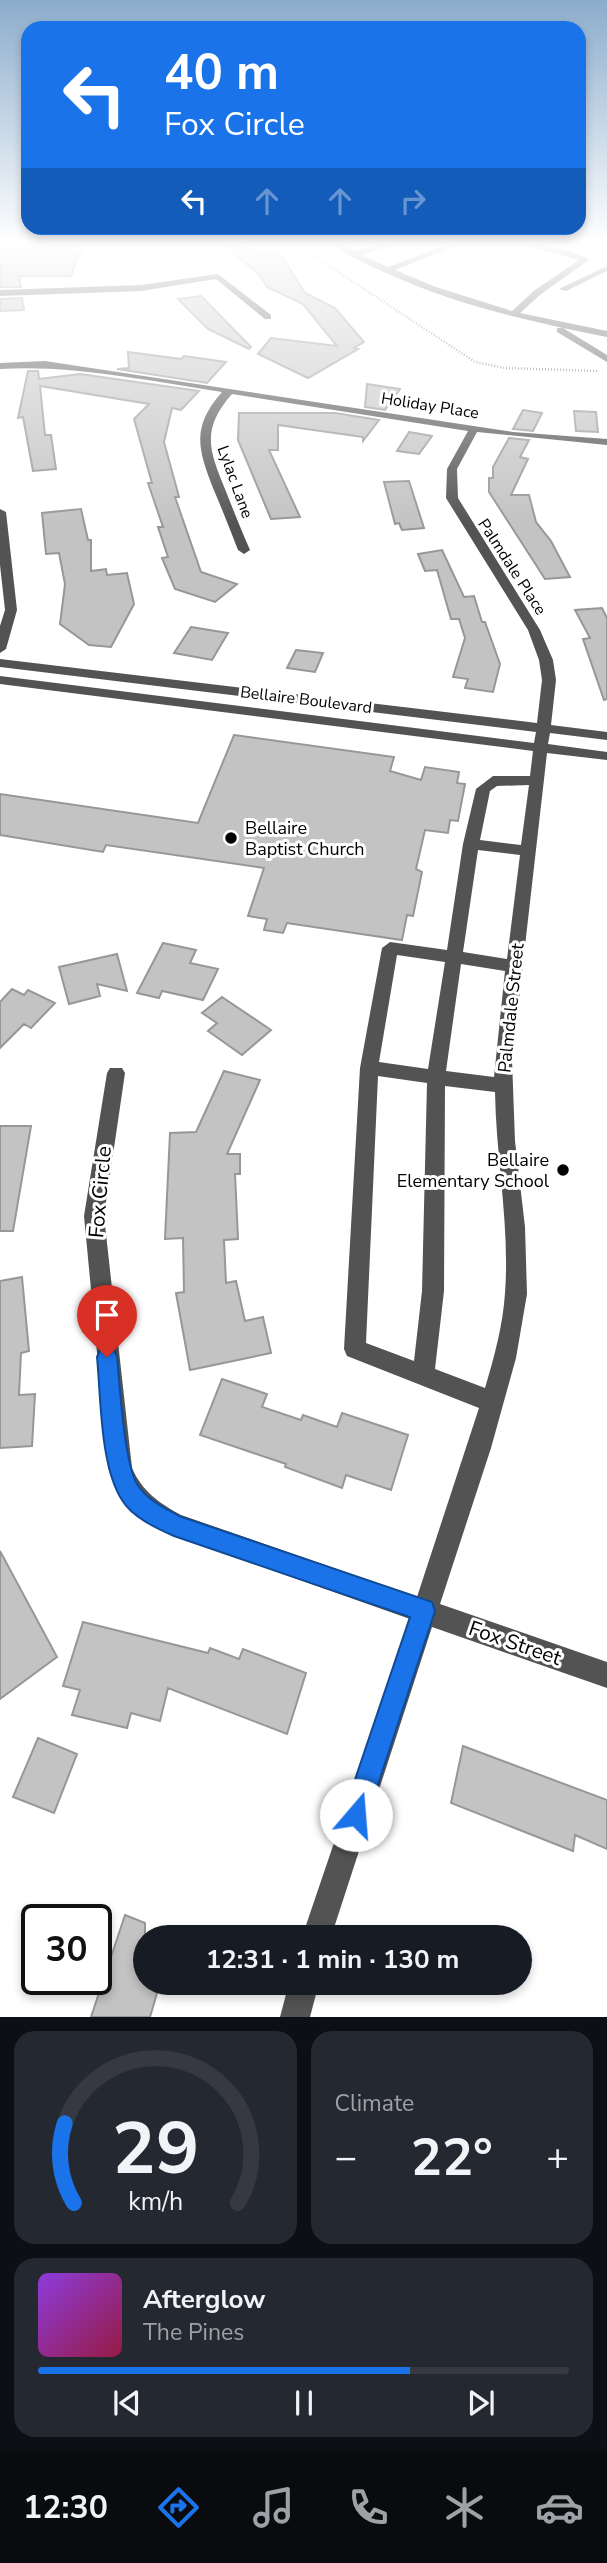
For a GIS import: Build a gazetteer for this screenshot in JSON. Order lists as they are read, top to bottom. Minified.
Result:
{"streets":{"street":["Holiday Place","Lylac Lane","Palmdale Place","Bellaire Boulevard","Palmdale Street","Fox Circle","Fox Street"]},"crossings":[["Holiday Place","Lylac Lane"],["Holiday Place","Palmdale Place"],["Palmdale Place","Bellaire Boulevard"],["Palmdale Place","Palmdale Street"],["Bellaire Boulevard","Palmdale Street"],["Palmdale Street","Fox Circle"],["Palmdale Street","Fox Street"],["Fox Circle","Fox Street"]],"places":["Bellaire Baptist Church","Bellaire Elementary School"],"page":{"turn":["40 m","Fox Circle"],"limit":"30","trip":"12:31 · 1 min · 130 m","tile":"Climate","heat":["−","22°","+"],"song":["Afterglow","The Pines"],"tabs":"12:30","gauge":["29","km/h"]}}
